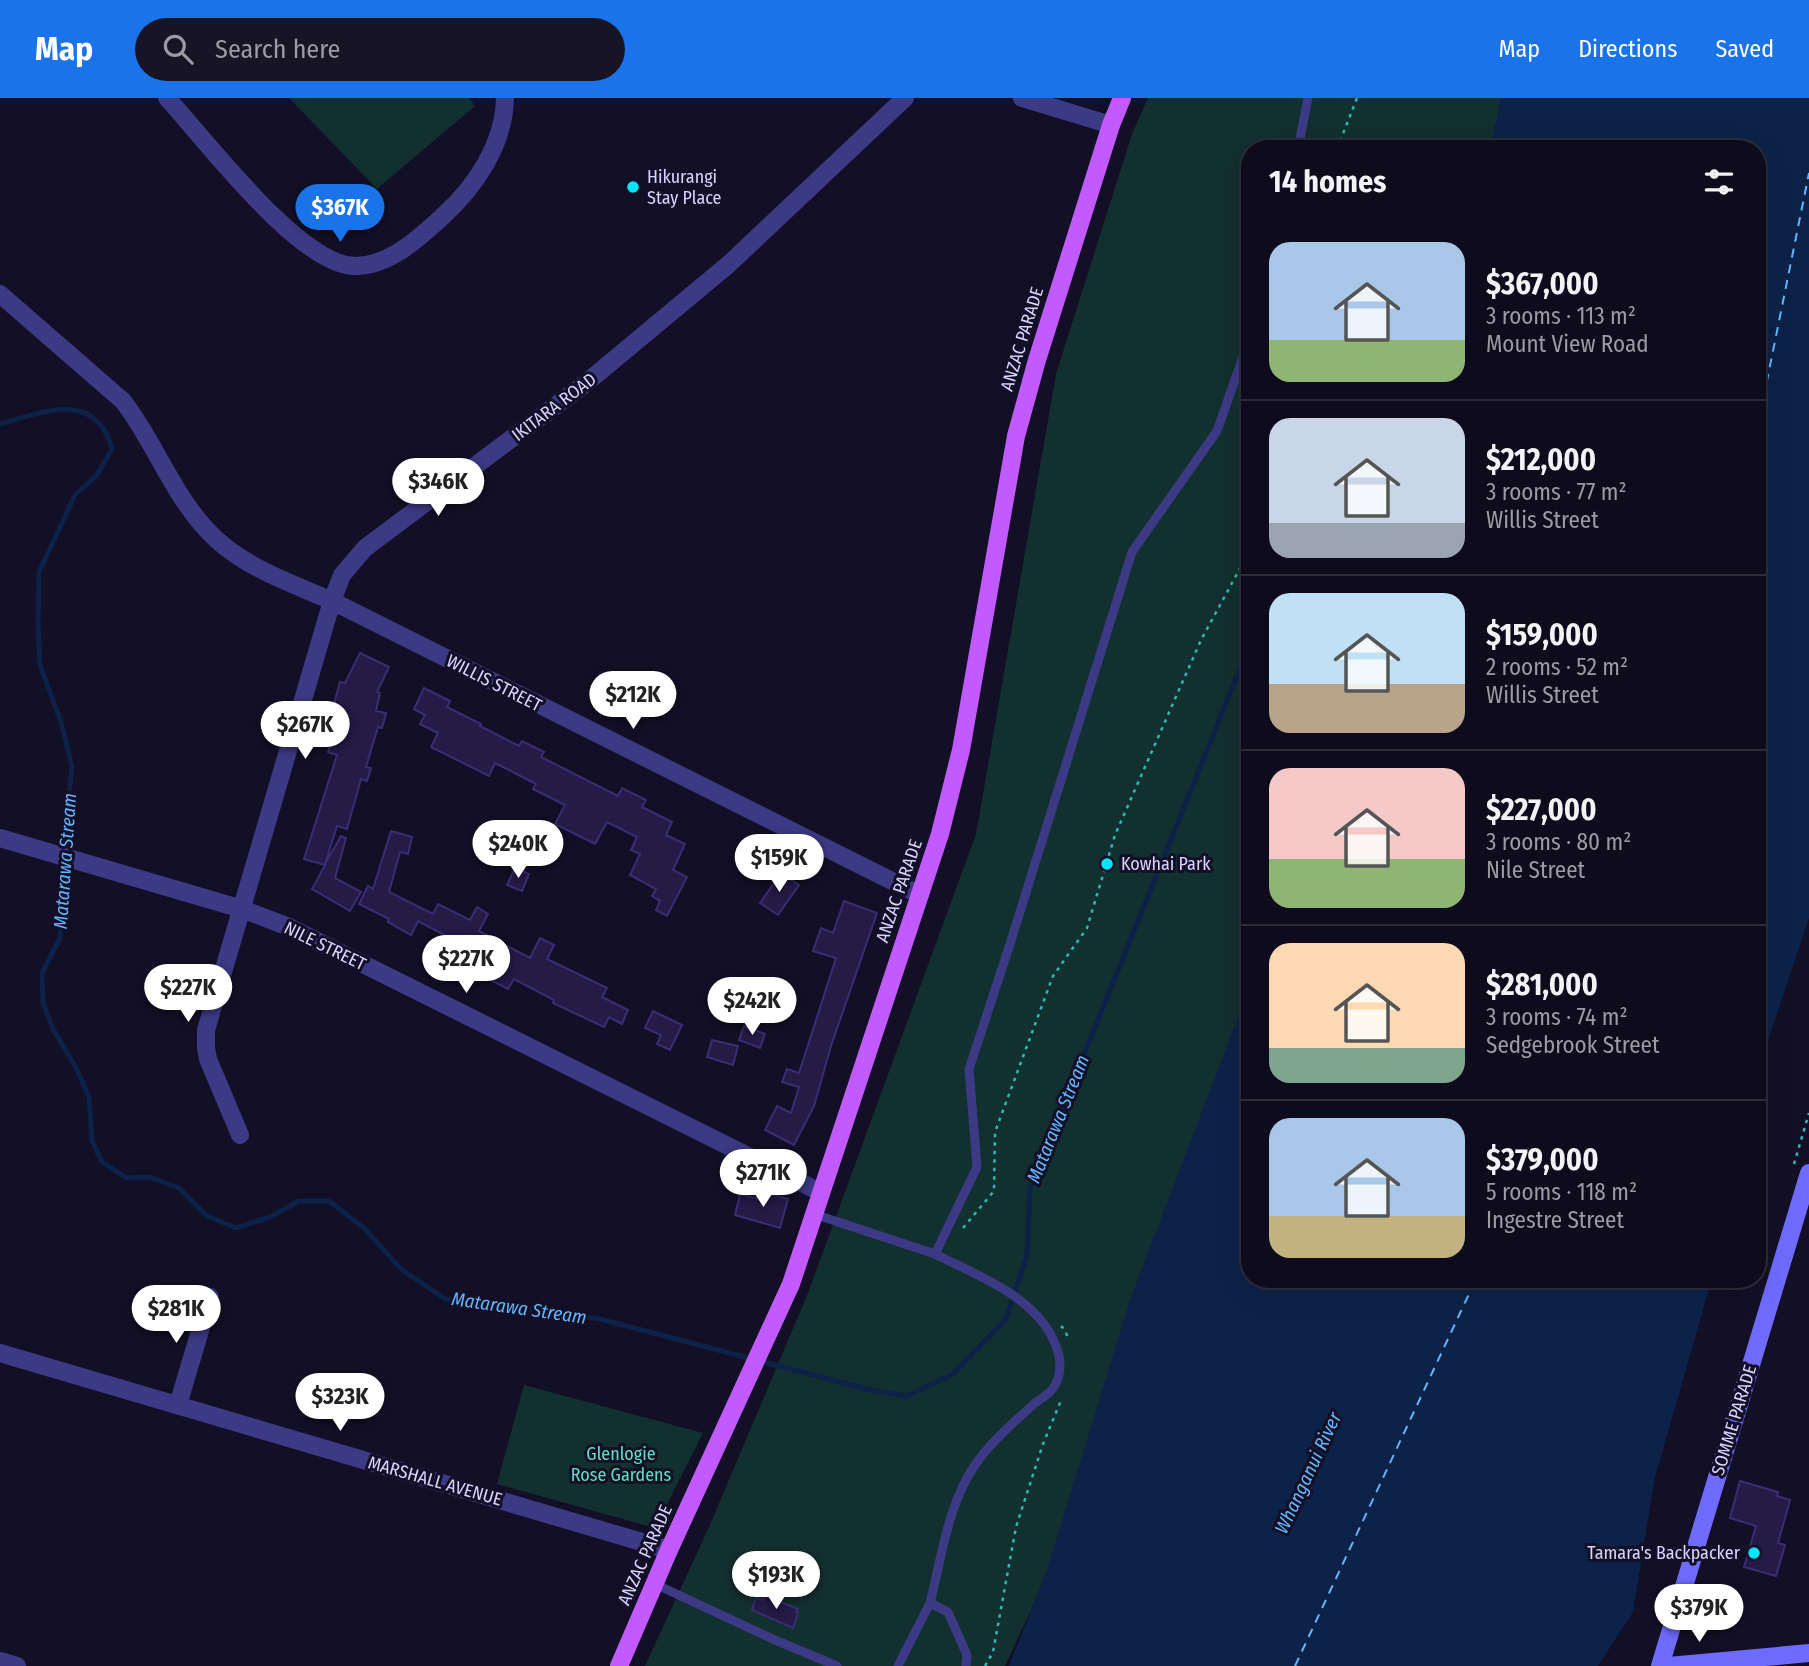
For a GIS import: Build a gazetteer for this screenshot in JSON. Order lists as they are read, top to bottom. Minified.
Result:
{"streets":{"main road":["ANZAC PARADE","SOMME PARADE"],"street":["IKITARA ROAD","WILLIS STREET","NILE STREET","MARSHALL AVENUE"]},"crossings":[["ANZAC PARADE","WILLIS STREET"],["ANZAC PARADE","NILE STREET"],["ANZAC PARADE","MARSHALL AVENUE"],["IKITARA ROAD","WILLIS STREET"],["IKITARA ROAD","NILE STREET"]],"water":["Matarawa Stream","Whanganui River"],"parks":["Glenlogie Rose Gardens"],"places":["Hikurangi Stay Place","Kowhai Park","Tamara's Backpacker"],"page":{"header":"Map","search":"Search here","nav":["Map","Directions","Saved"],"heading":"14 homes","price":["$367K","$346K","$212K","$267K","$240K","$159K","$227K","$227K","$242K","$271K","$281K","$323K","$193K","$379K"],"list":[{"name":"$367,000","note":"3 rooms · 113 m² · Mount View Road"},{"name":"$212,000","note":"3 rooms · 77 m² · Willis Street"},{"name":"$159,000","note":"2 rooms · 52 m² · Willis Street"},{"name":"$227,000","note":"3 rooms · 80 m² · Nile Street"},{"name":"$281,000","note":"3 rooms · 74 m² · Sedgebrook Street"},{"name":"$379,000","note":"5 rooms · 118 m² · Ingestre Street"}]}}
